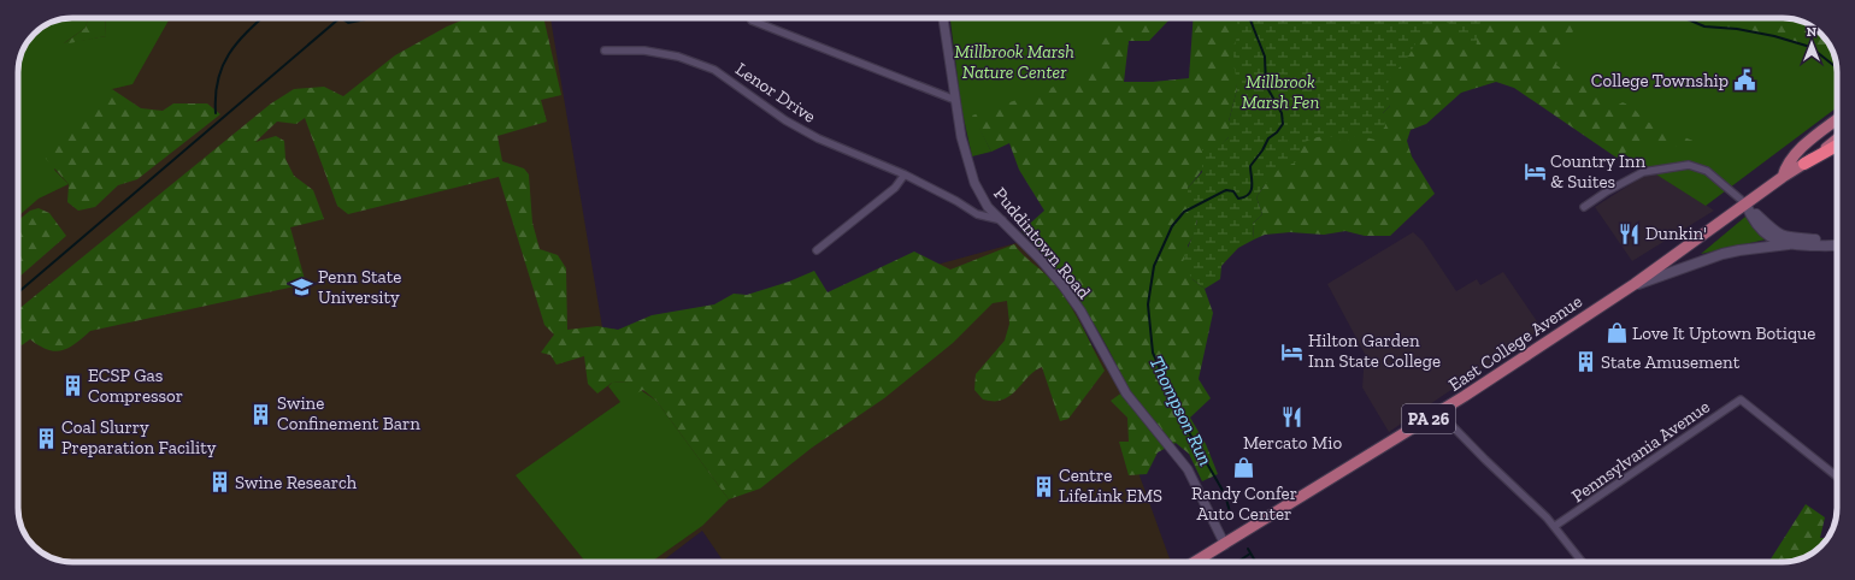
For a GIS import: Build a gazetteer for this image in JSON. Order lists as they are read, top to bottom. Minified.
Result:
{"streets":{"main road":["East College Avenue","PA 26"],"street":["Lenor Drive","Puddintown Road","Pennsylvania Avenue"]},"crossings":[["Lenor Drive","Puddintown Road"],["Puddintown Road","East College Avenue"]],"water":["Thompson Run"],"parks":["Millbrook Marsh Nature Center","Millbrook Marsh Fen"],"places":{"public building":["College Township"],"hotel":["Country Inn & Suites","Hilton Garden Inn State College"],"restaurant":["Dunkin'","Mercato Mio"],"school or university":["Penn State University"],"shop":["Love It Uptown Botique","Randy Confer Auto Center"],"building":["State Amusement","ECSP Gas Compressor","Swine Confinement Barn","Coal Slurry Preparation Facility","Swine Research","Centre LifeLink EMS"]},"north":"top"}
